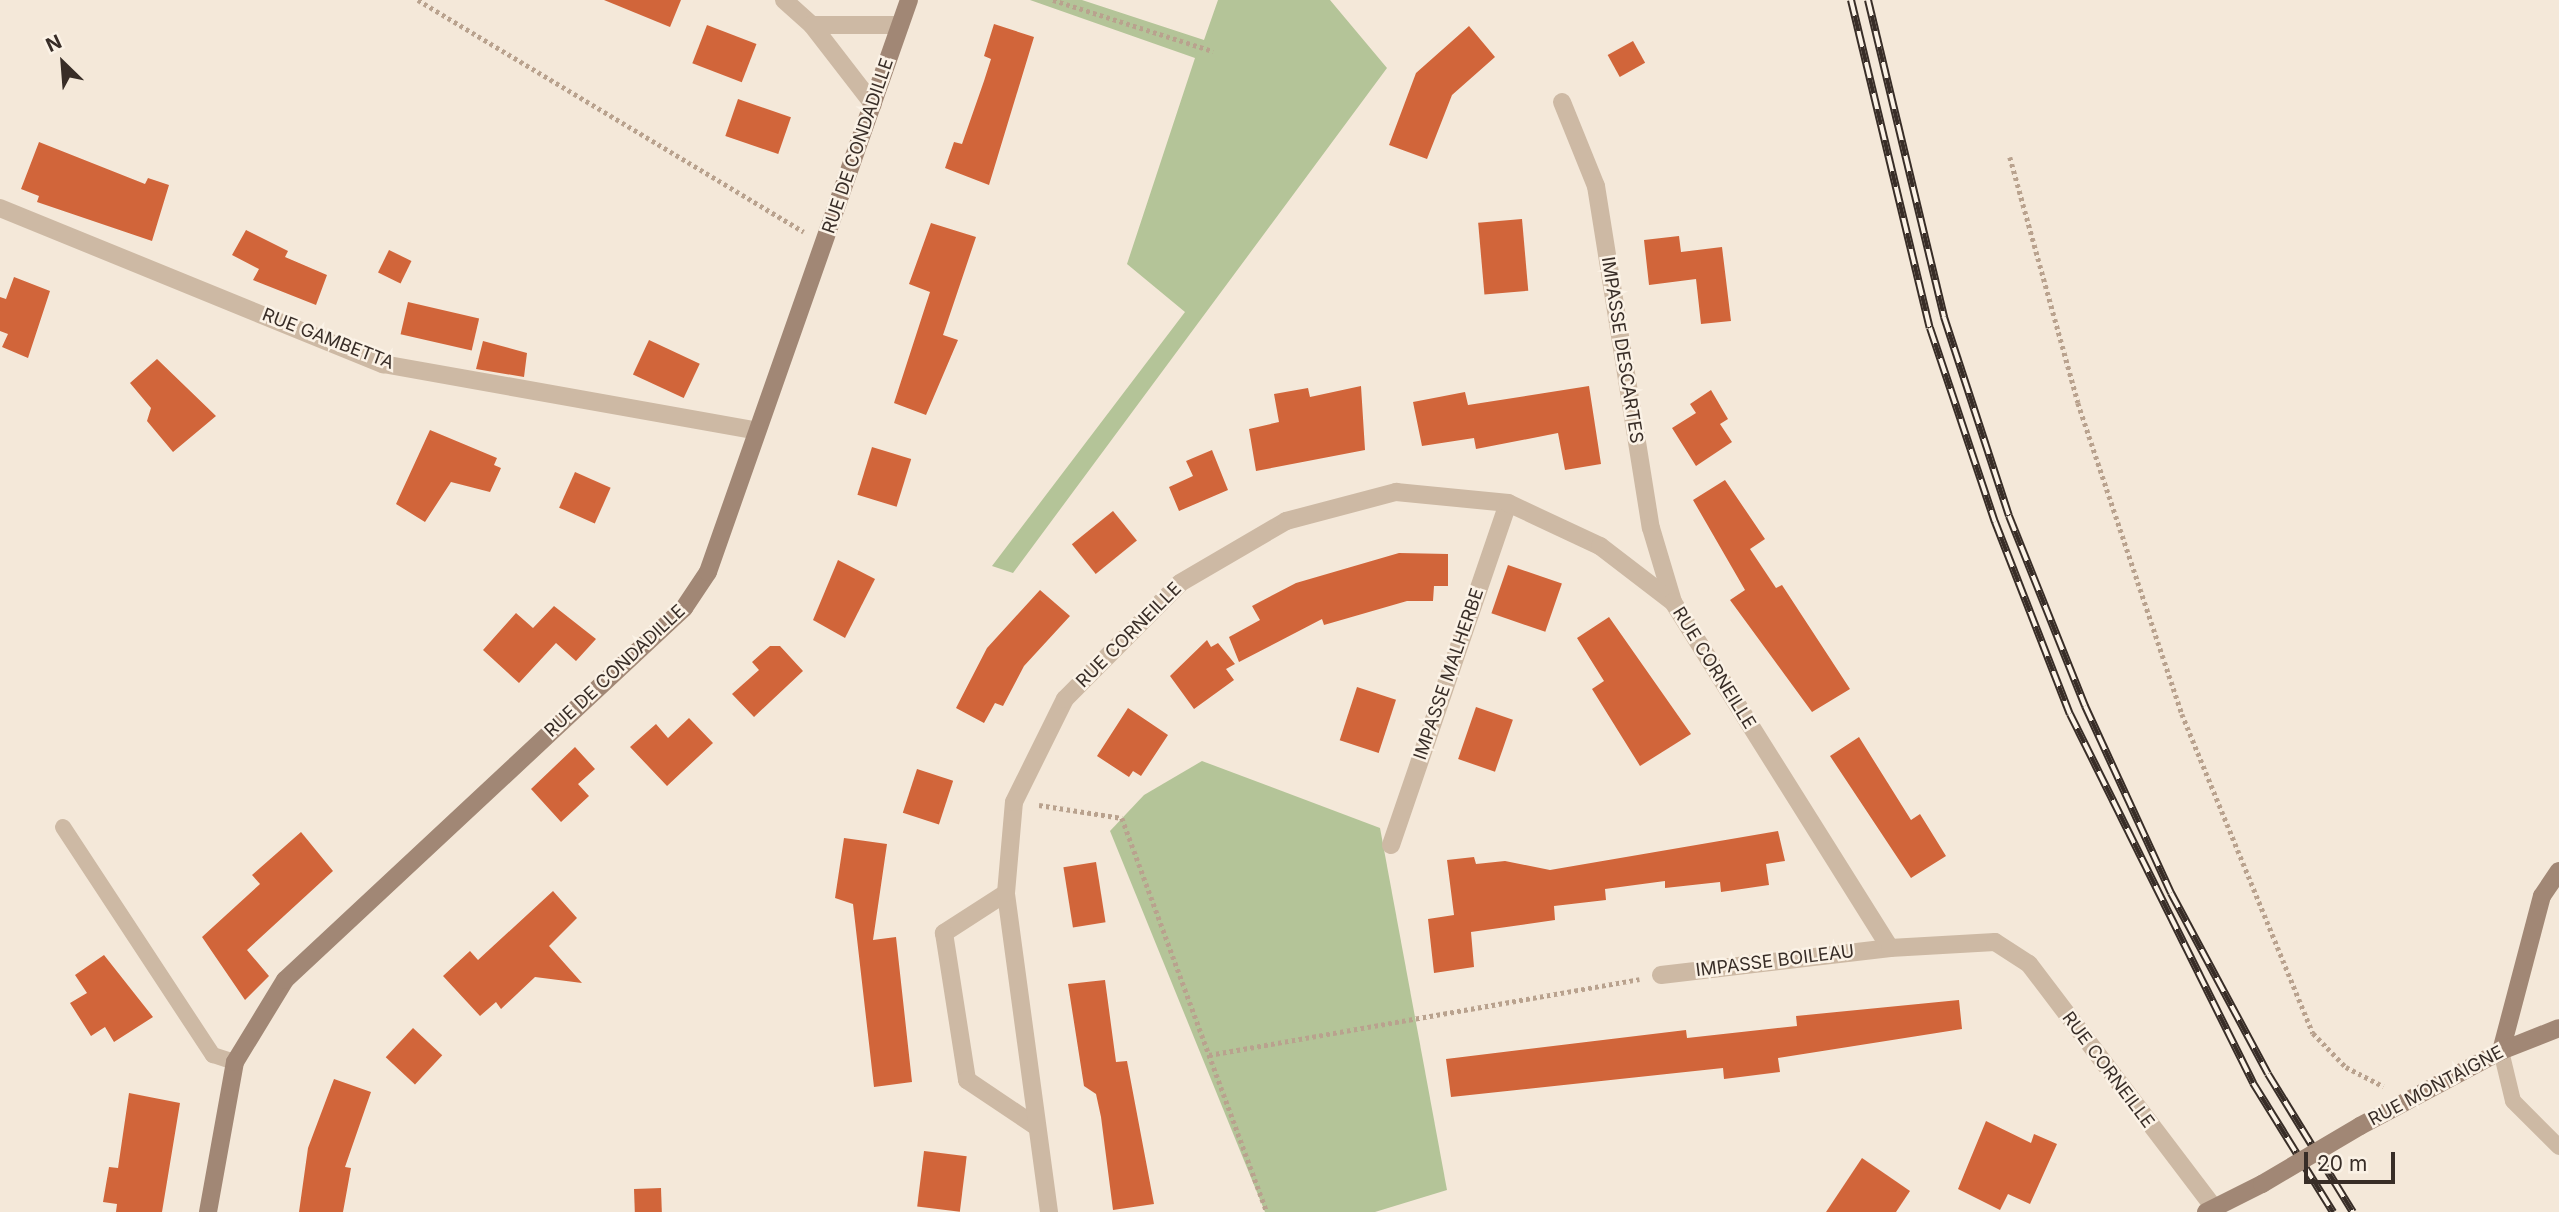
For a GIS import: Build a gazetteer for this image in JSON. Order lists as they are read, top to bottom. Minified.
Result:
{"streets":{"street":["RUE DE CONDADILLE","RUE GAMBETTA","IMPASSE DESCARTES","RUE CORNEILLE","IMPASSE MALHERBE","IMPASSE BOILEAU","RUE MONTAIGNE"]},"crossings":[["RUE DE CONDADILLE","RUE GAMBETTA"],["IMPASSE DESCARTES","RUE CORNEILLE"],["RUE CORNEILLE","IMPASSE MALHERBE"],["RUE CORNEILLE","IMPASSE BOILEAU"],["RUE CORNEILLE","RUE MONTAIGNE"]],"scale_bar":"20 m","north":"top left"}
